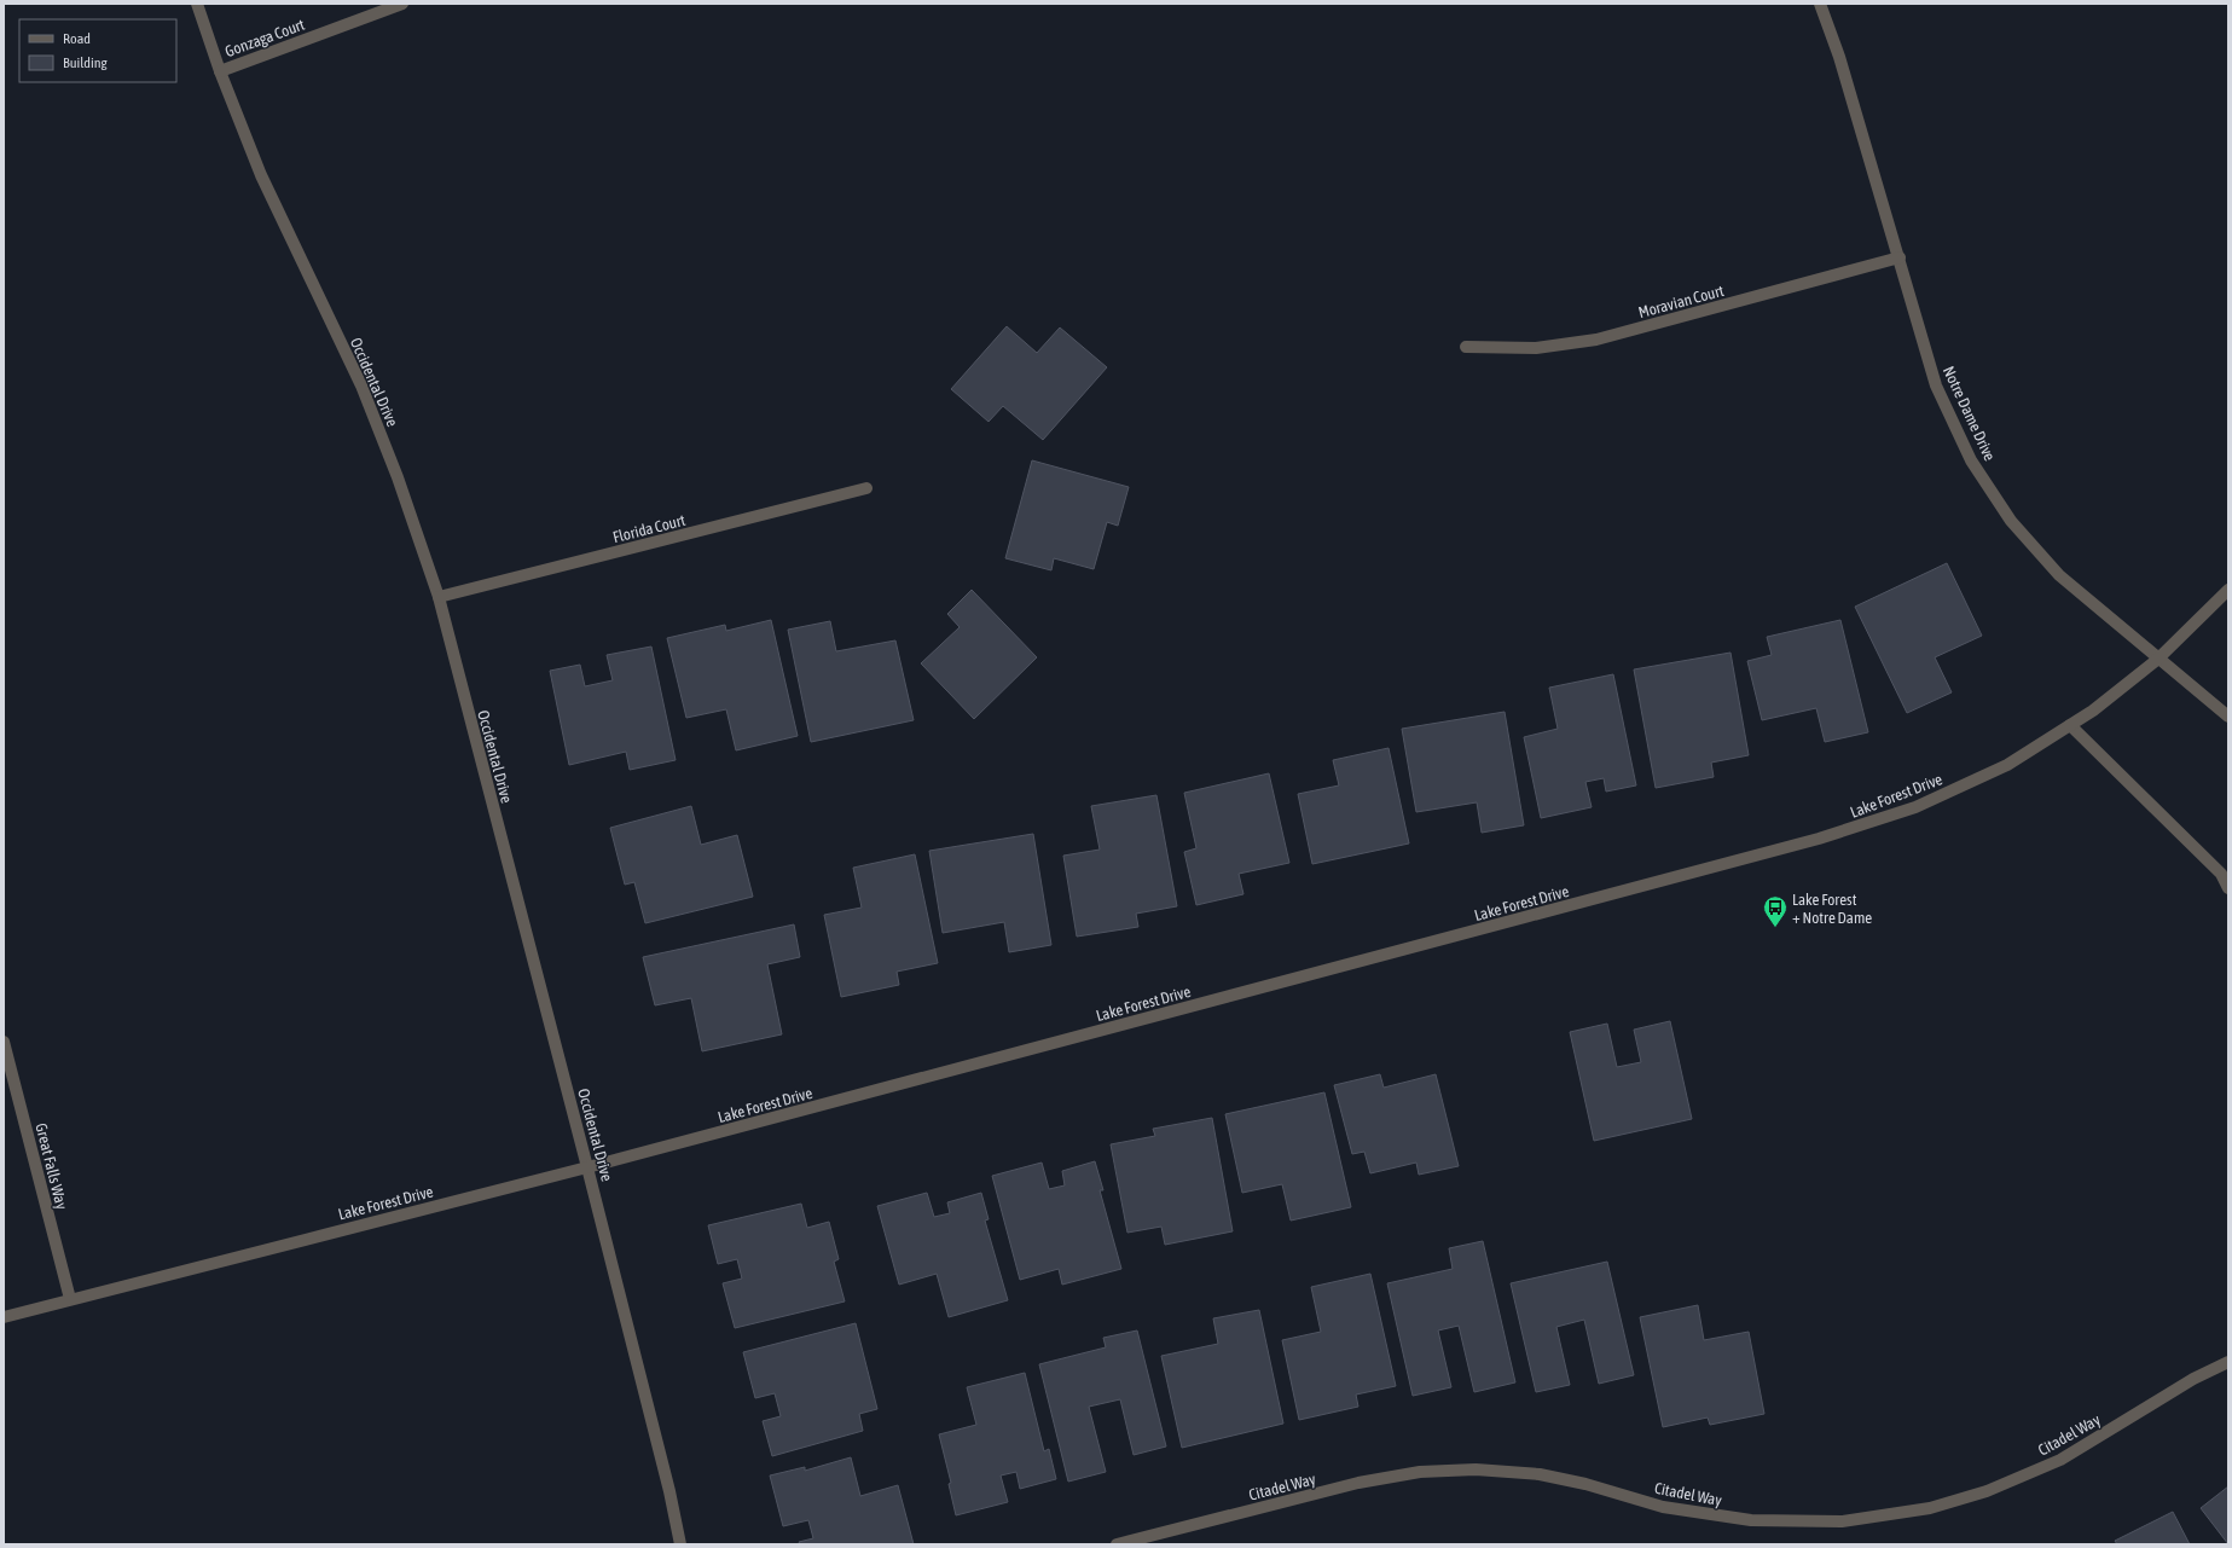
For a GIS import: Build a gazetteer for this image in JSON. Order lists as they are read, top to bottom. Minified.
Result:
{"streets":{"street":["Gonzaga Court","Moravian Court","Occidental Drive","Notre Dame Drive","Florida Court","Lake Forest Drive","Great Falls Way","Citadel Way"]},"crossings":[["Gonzaga Court","Occidental Drive"],["Moravian Court","Notre Dame Drive"],["Occidental Drive","Florida Court"],["Occidental Drive","Lake Forest Drive"],["Notre Dame Drive","Lake Forest Drive"],["Lake Forest Drive","Great Falls Way"]],"places":{"bus stop":["Lake Forest + Notre Dame"]},"legend":["Road","Building"]}
